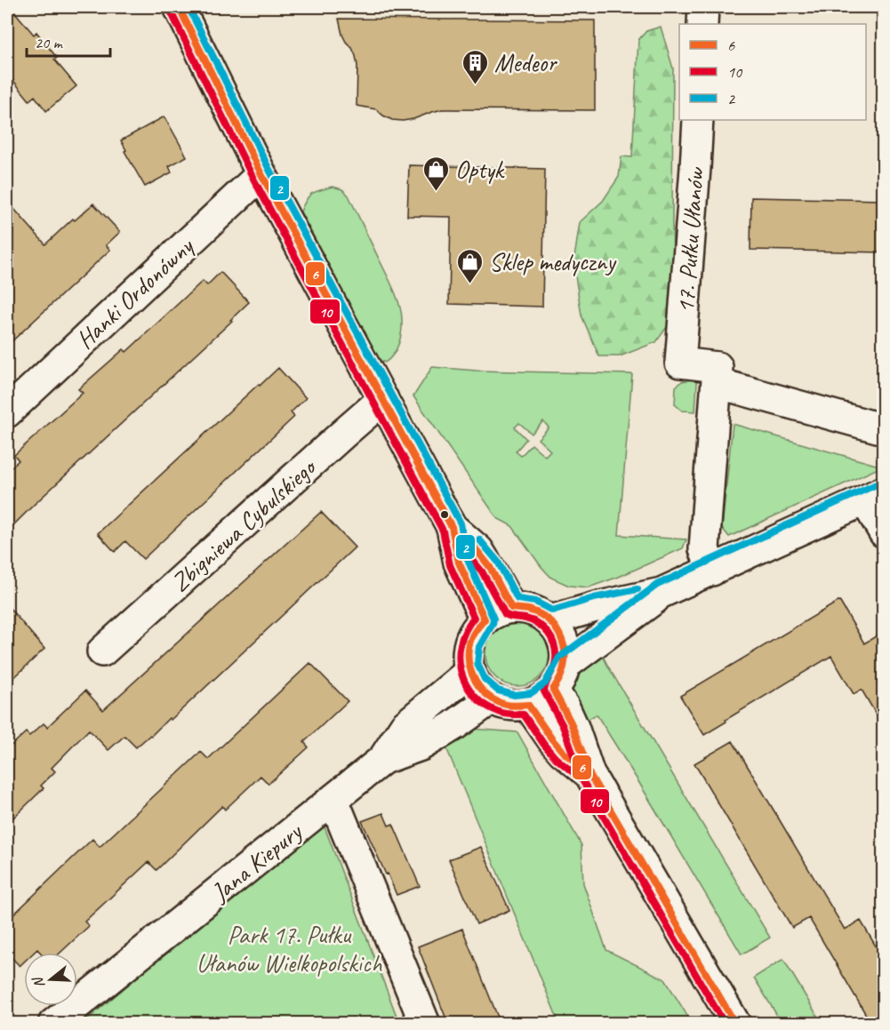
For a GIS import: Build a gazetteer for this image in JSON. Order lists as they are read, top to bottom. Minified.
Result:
{"streets":{"street":["17. Pułku Ułanów","Hanki Ordonówny","Zbigniewa Cybulskiego","Jana Kiepury"]},"parks":["Park 17. Pułku Ułanów Wielkopolskich"],"places":{"building":["Medeor"],"shop":["Optyk","Sklep medyczny"]},"lines":["transit line 6","transit line 2","transit line 10"],"legend":["6","10","2"],"scale_bar":"20 m","north":"left"}
